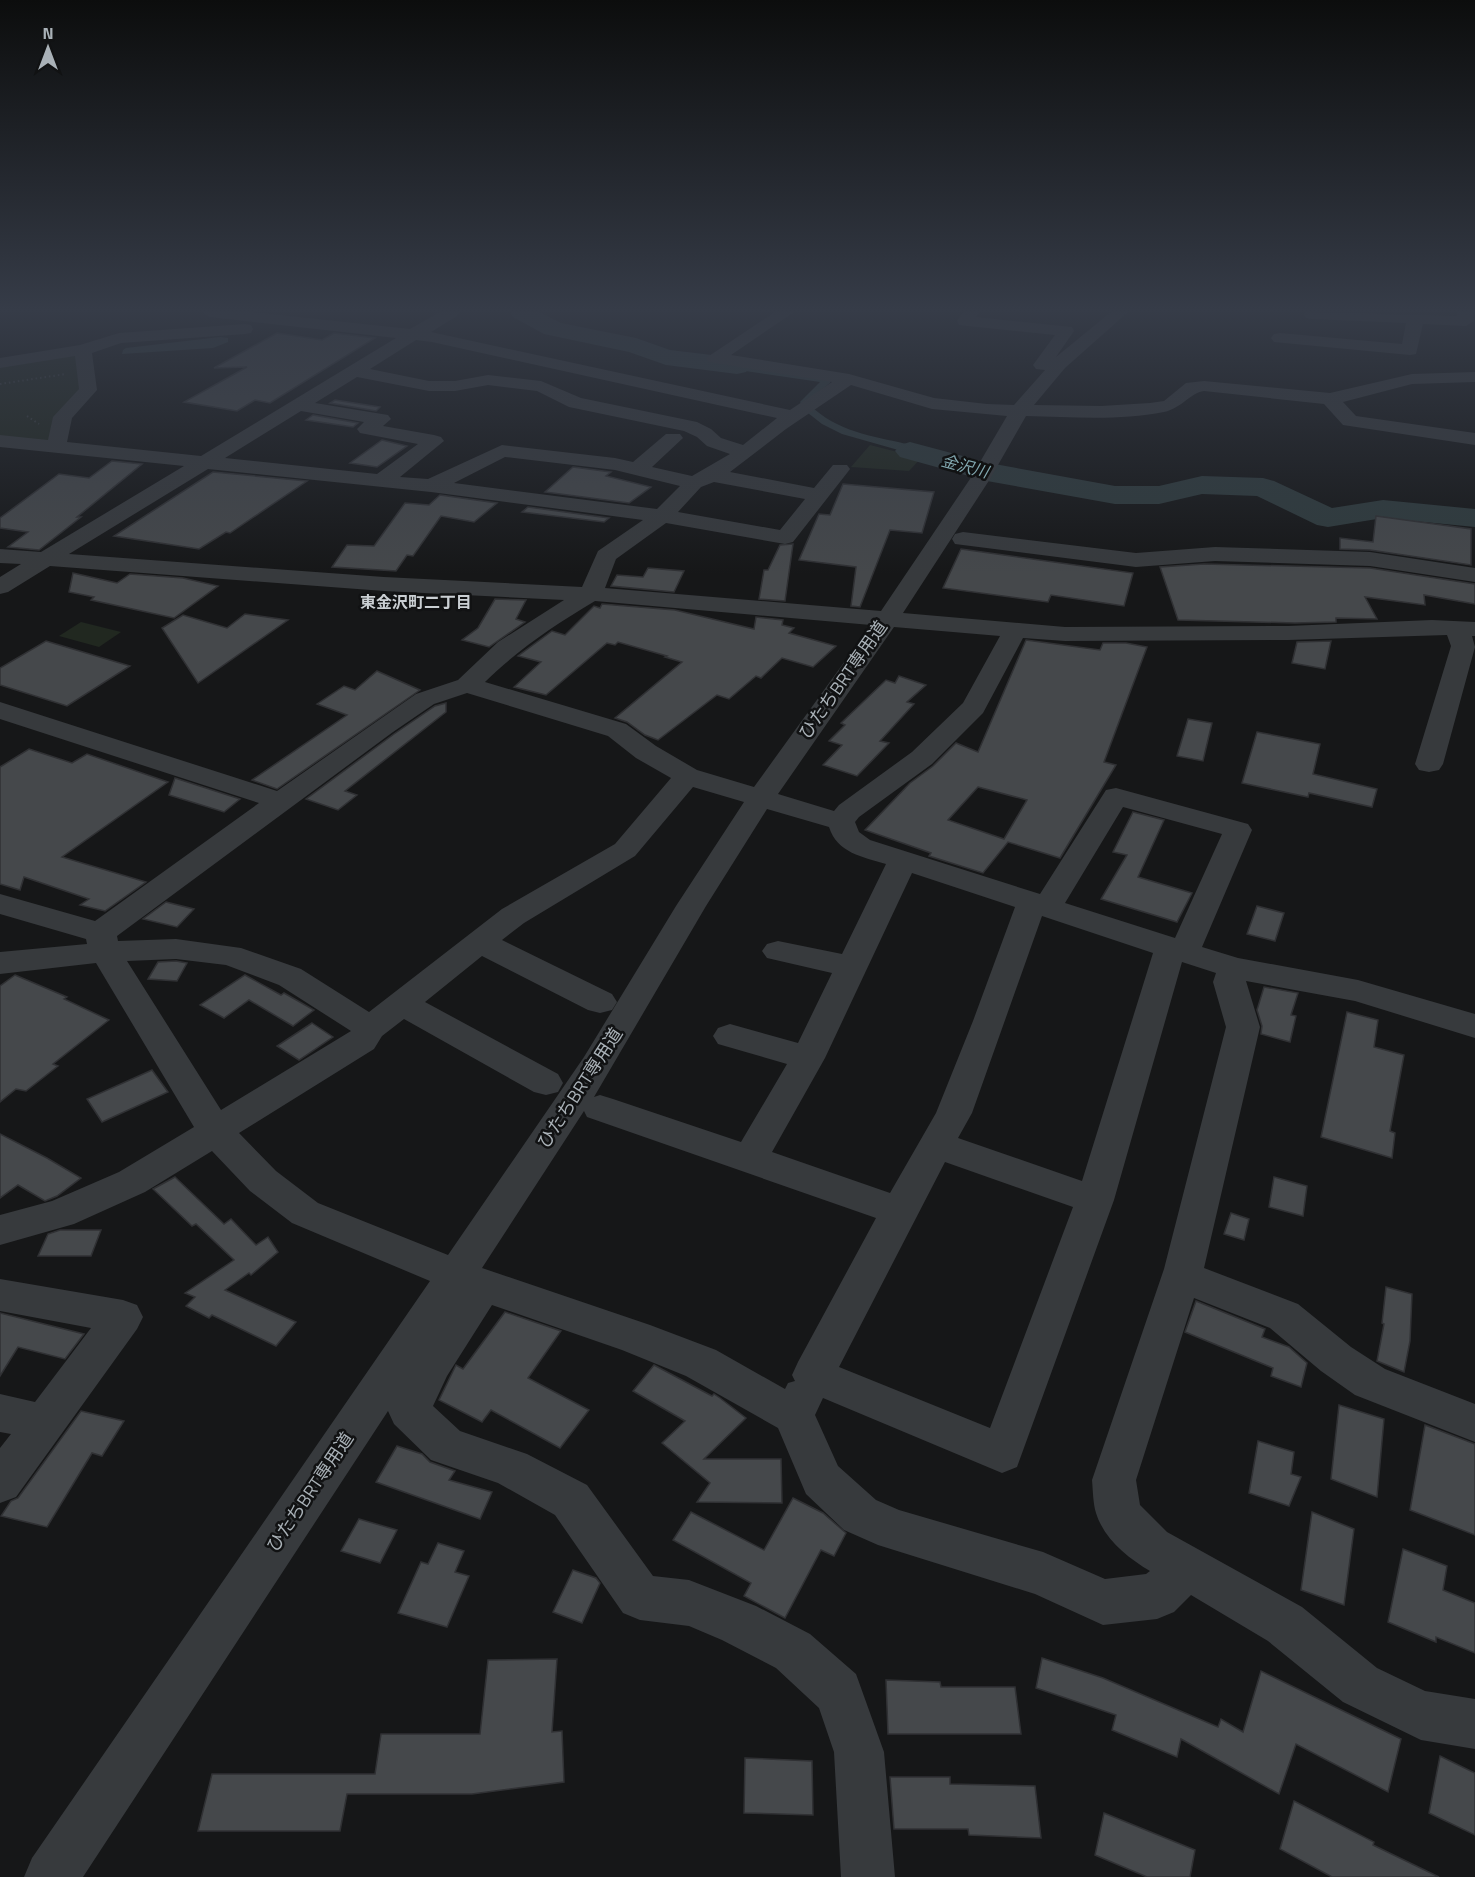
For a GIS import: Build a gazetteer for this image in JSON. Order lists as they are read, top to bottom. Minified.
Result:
{"streets":{"street":["ひたちBRT専用道"]},"districts":["東金沢町二丁目"],"water":["金沢川"],"north":"top"}
